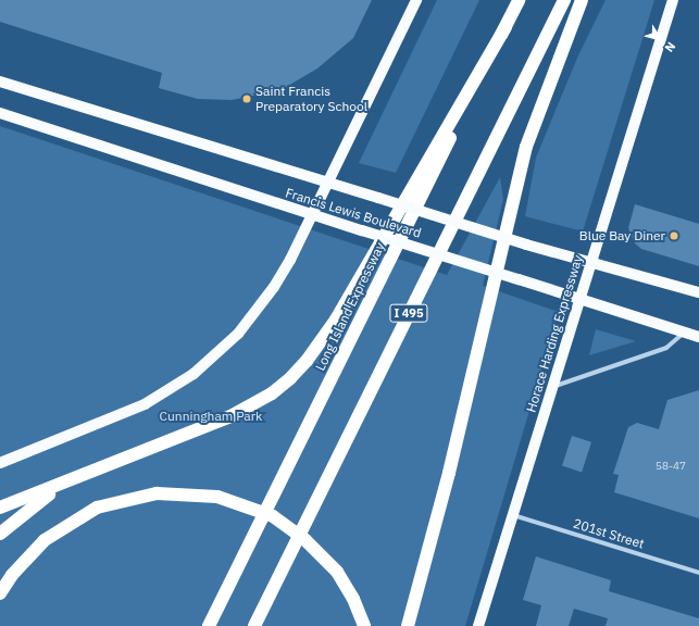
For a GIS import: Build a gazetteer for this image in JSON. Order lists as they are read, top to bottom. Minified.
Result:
{"streets":{"highway":["Long Island Expressway","I 495"],"main road":["Francis Lewis Boulevard","Horace Harding Expressway"],"street":["201st Street"]},"crossings":[["Francis Lewis Boulevard","Horace Harding Expressway"],["Horace Harding Expressway","201st Street"]],"parks":["Cunningham Park"],"places":["Saint Francis Preparatory School","Blue Bay Diner"],"house_numbers":["58-47"],"north":"bottom right"}
